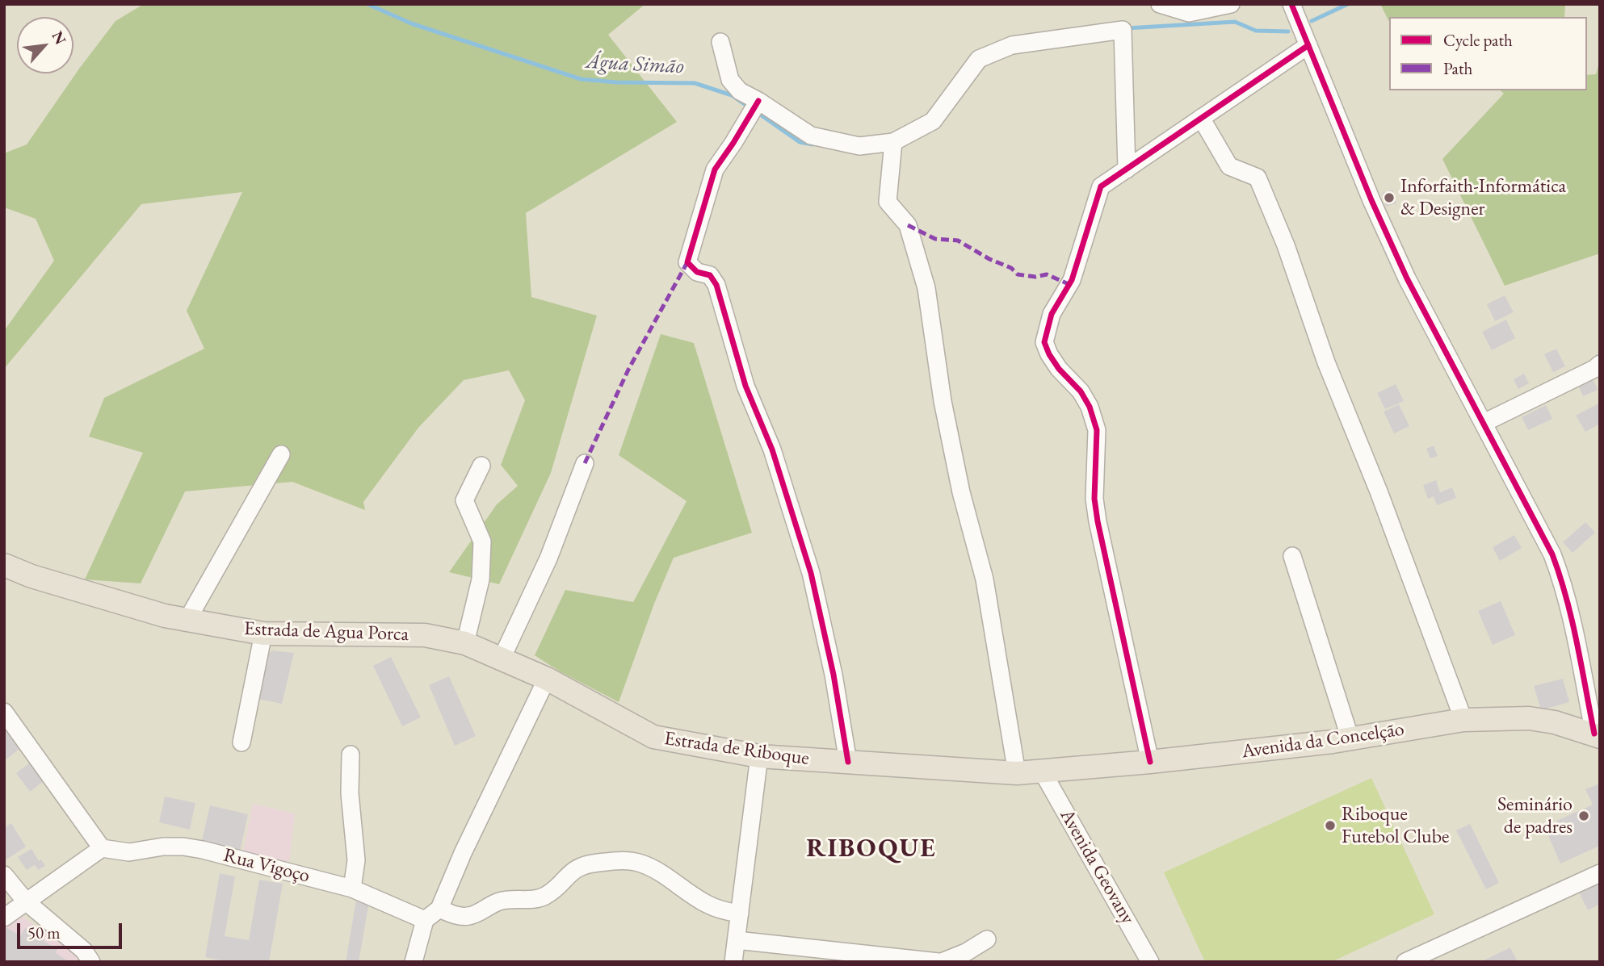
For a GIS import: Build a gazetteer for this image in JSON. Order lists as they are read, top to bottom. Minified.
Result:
{"streets":{"main road":["Estrada de Agua Porca","Avenida da Concelção","Estrada de Riboque"],"street":["Rua Vigoço","Avenida Geovany"]},"crossings":[["Estrada de Agua Porca","Estrada de Riboque"],["Avenida da Concelção","Estrada de Riboque"],["Avenida da Concelção","Avenida Geovany"],["Estrada de Riboque","Avenida Geovany"]],"districts":["RIBOQUE"],"water":["Água Simão"],"places":["Inforfaith-Informática & Designer","Seminário de padres","Riboque Futebol Clube"],"legend":["Cycle path","Path"],"scale_bar":"50 m","north":"top right"}
